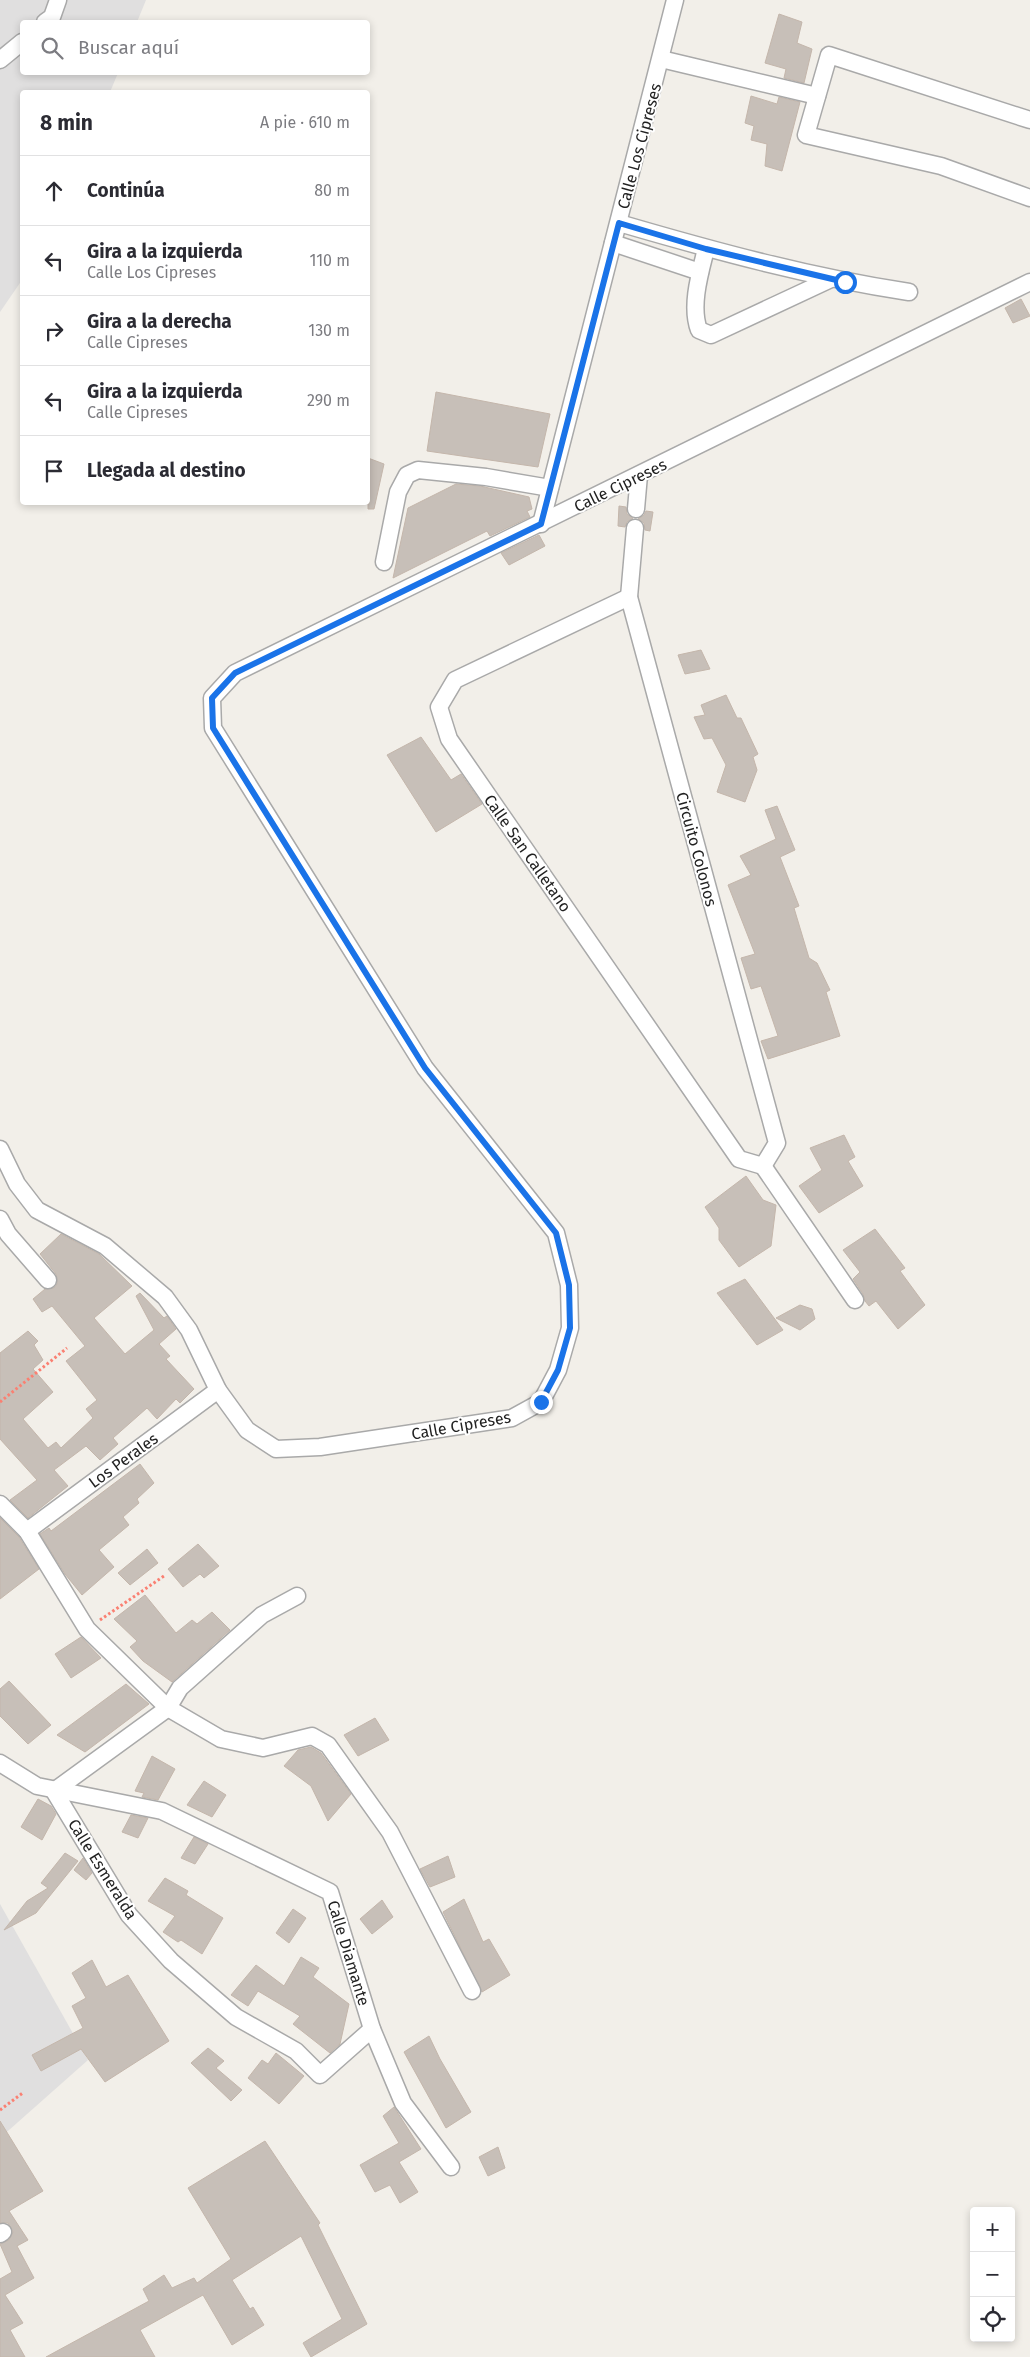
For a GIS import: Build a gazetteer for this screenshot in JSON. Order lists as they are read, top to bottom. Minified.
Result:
{"streets":{"street":["Calle Los Cipreses","Calle Cipreses","Circuito Colonos","Calle San Calletano","Los Perales","Calle Esmeralda","Calle Diamante"]},"crossings":[["Calle Los Cipreses","Calle Cipreses"],["Calle Cipreses","Los Perales"],["Circuito Colonos","Calle San Calletano"],["Calle Esmeralda","Calle Diamante"]],"page":{"search":"Buscar aquí","heading":["8 min","A pie · 610 m"],"list":[["Continúa","80 m"],["Gira a la izquierda","Calle Los Cipreses","110 m"],["Gira a la derecha","Calle Cipreses","130 m"],["Gira a la izquierda","Calle Cipreses","290 m"],"Llegada al destino"],"map_buttons":["+","−"]}}
